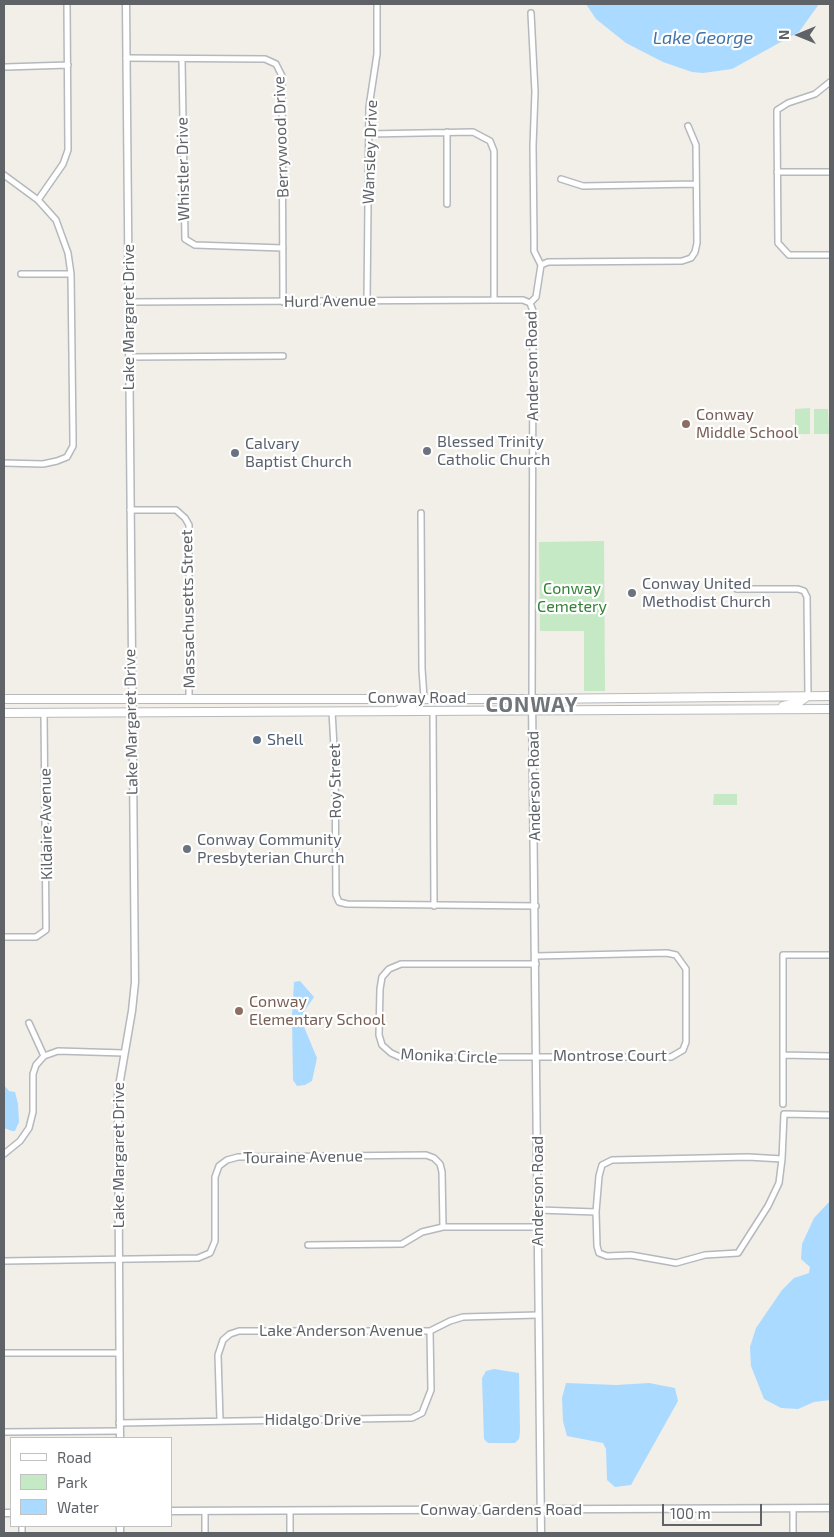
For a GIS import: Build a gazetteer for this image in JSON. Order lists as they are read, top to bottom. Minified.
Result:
{"streets":{"main road":["Conway Road"],"street":["Berrywood Drive","Wansley Drive","Whistler Drive","Hurd Avenue","Lake Margaret Drive","Anderson Road","Massachusetts Street","Roy Street","Kildaire Avenue","Monika Circle","Montrose Court","Touraine Avenue","Lake Anderson Avenue","Hidalgo Drive","Conway Gardens Road"]},"crossings":[["Berrywood Drive","Whistler Drive"],["Berrywood Drive","Hurd Avenue"],["Berrywood Drive","Lake Margaret Drive"],["Wansley Drive","Hurd Avenue"],["Hurd Avenue","Lake Margaret Drive"],["Hurd Avenue","Anderson Road"],["Lake Margaret Drive","Massachusetts Street"],["Lake Margaret Drive","Conway Road"],["Lake Margaret Drive","Touraine Avenue"],["Lake Margaret Drive","Hidalgo Drive"],["Anderson Road","Conway Road"],["Anderson Road","Monika Circle"],["Anderson Road","Montrose Court"],["Anderson Road","Lake Anderson Avenue"],["Anderson Road","Conway Gardens Road"],["Massachusetts Street","Conway Road"],["Conway Road","Roy Street"],["Conway Road","Kildaire Avenue"],["Monika Circle","Montrose Court"],["Lake Anderson Avenue","Hidalgo Drive"]],"districts":["CONWAY"],"water":["Lake George"],"parks":["Conway Cemetery"],"places":["Conway Middle School","Blessed Trinity Catholic Church","Calvary Baptist Church","Conway United Methodist Church","Shell","Conway Community Presbyterian Church","Conway Elementary School"],"legend":["Road","Park","Water"],"scale_bar":"100 m","north":"left"}
